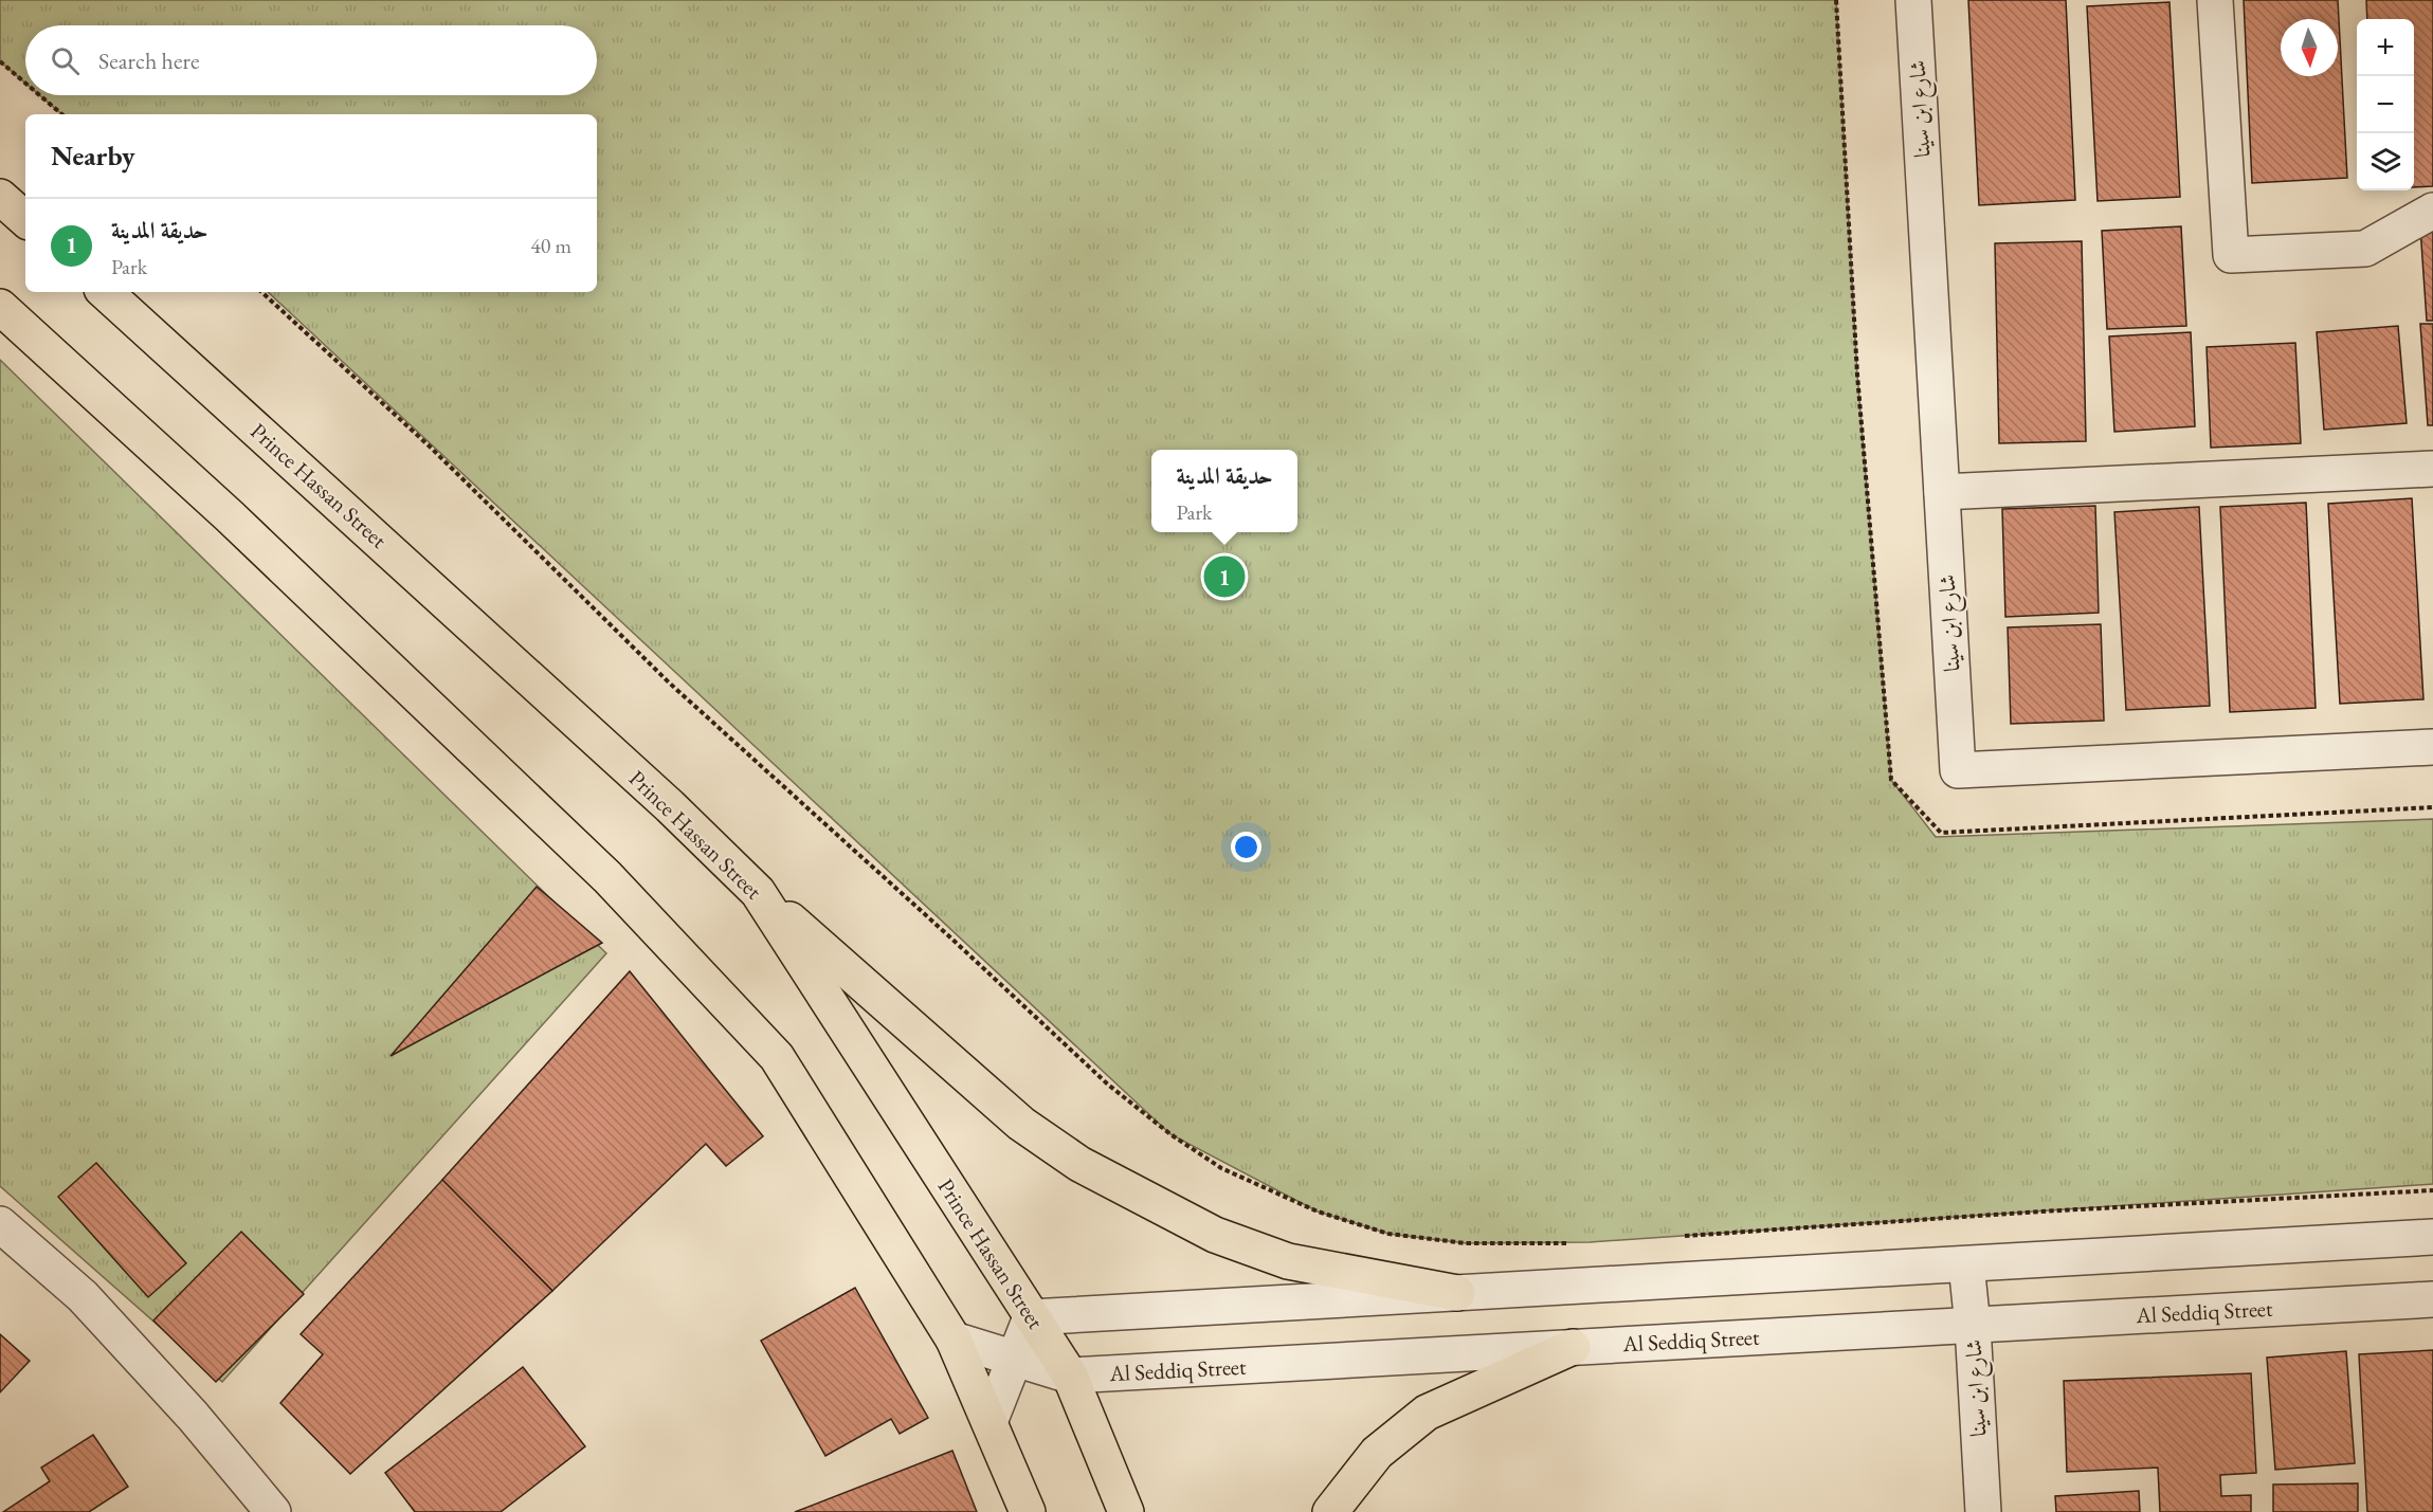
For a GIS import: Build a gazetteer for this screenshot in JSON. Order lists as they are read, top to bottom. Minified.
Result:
{"streets":{"main road":["Prince Hassan Street"],"street":["شارع ابن سينا","Al Seddiq Street"]},"crossings":[["شارع ابن سينا","Al Seddiq Street"],["Prince Hassan Street","Al Seddiq Street"]],"north":"bottom","page":{"map_buttons":["+","−"],"search":"Search here","heading":"Nearby","list":[{"mark":"1","name":"حديقة المدينة","note":"Park","value":"40 m"}],"popup":["حديقة المدينة","Park"],"pins":"1"}}
